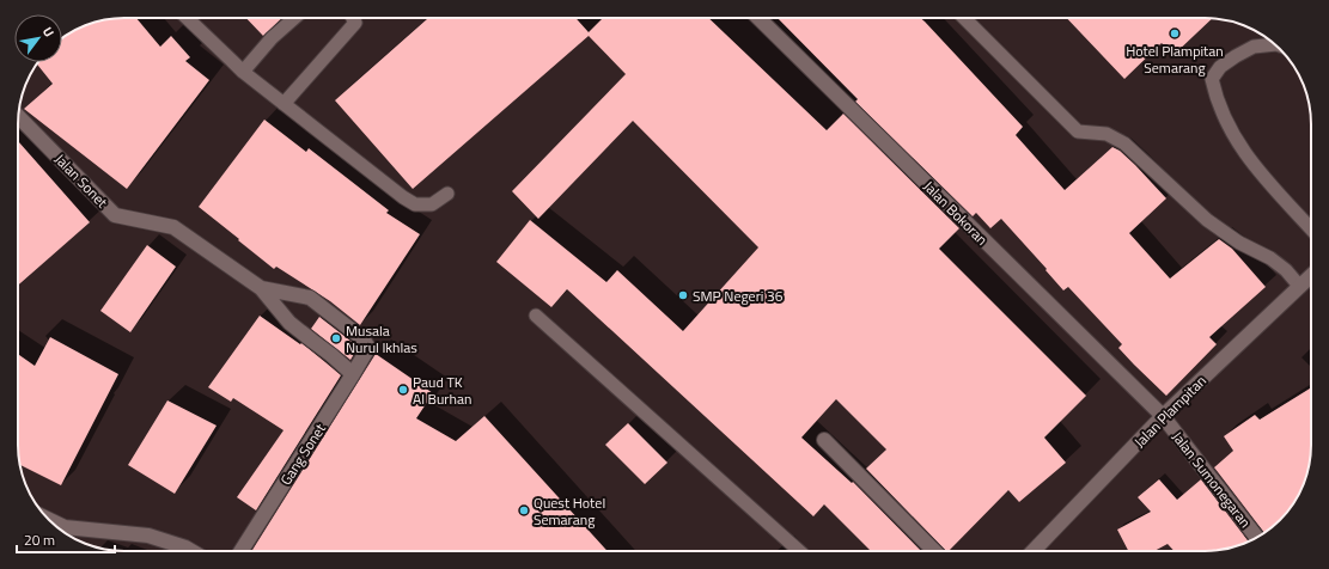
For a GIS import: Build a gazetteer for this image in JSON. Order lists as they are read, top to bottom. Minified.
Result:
{"streets":{"street":["Jalan Sonet","Jalan Bokoran","Jalan Plampitan","Gang Sonet","Jalan Sumonegaran"]},"crossings":[["Jalan Sonet","Gang Sonet"],["Jalan Bokoran","Jalan Plampitan"],["Jalan Bokoran","Jalan Sumonegaran"],["Jalan Plampitan","Jalan Sumonegaran"]],"places":["Hotel Plampitan Semarang","SMP Negeri 36","Musala Nurul Ikhlas","Paud TK Al Burhan","Quest Hotel Semarang"],"scale_bar":"20 m","north":"top right"}
